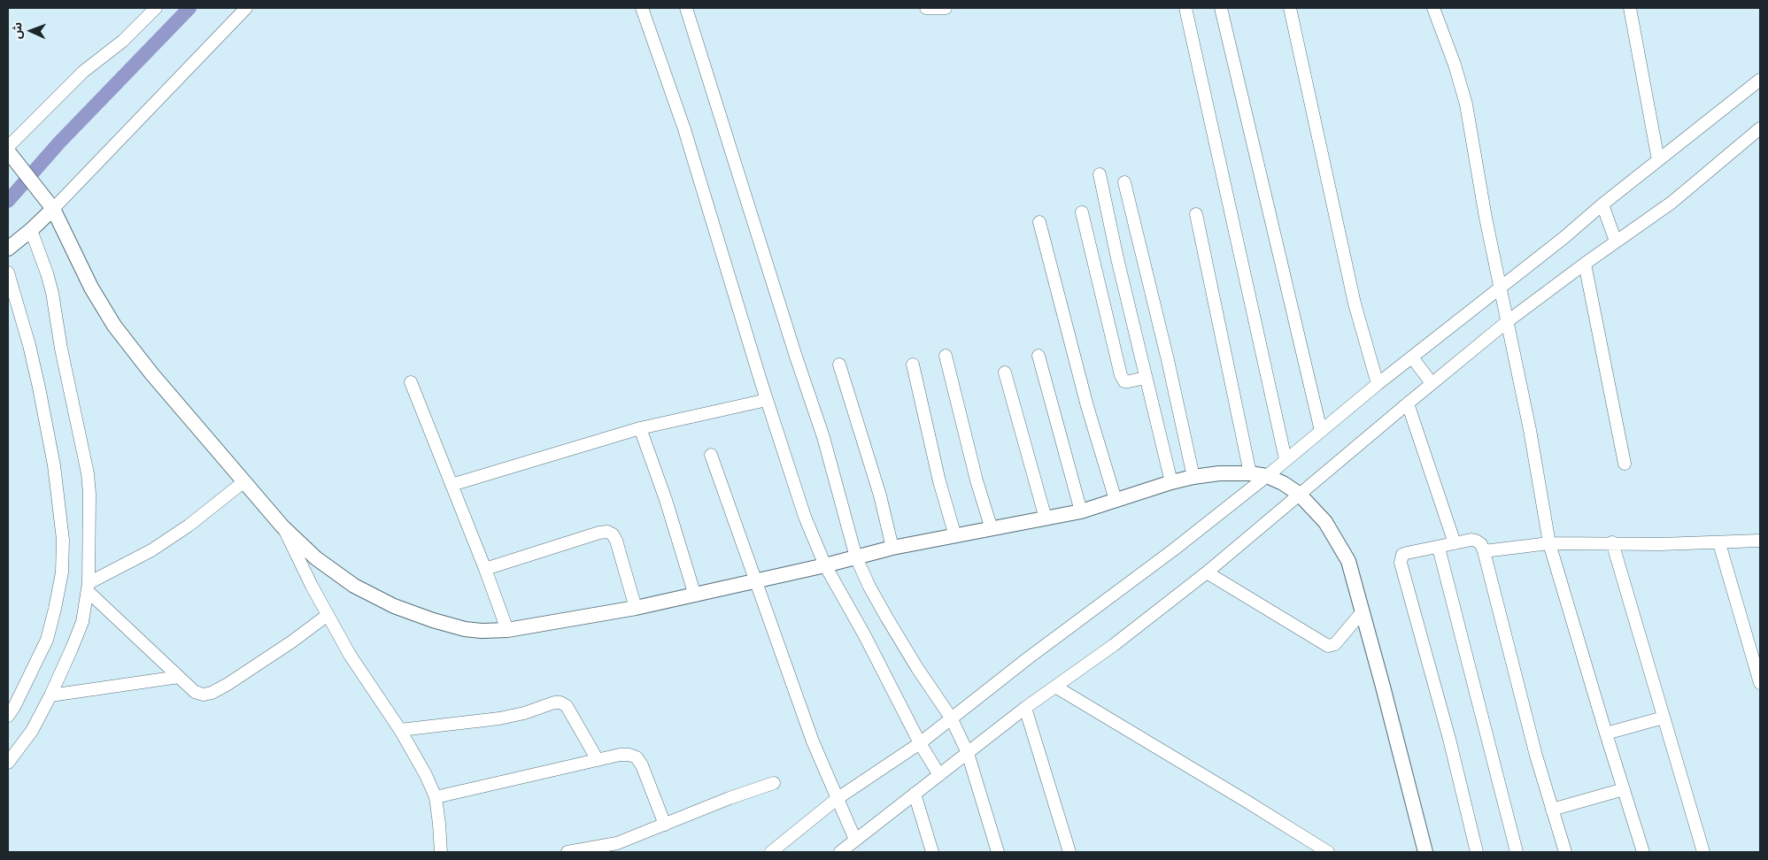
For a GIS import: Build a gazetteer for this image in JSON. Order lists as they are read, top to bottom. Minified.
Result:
{"north":"left"}
